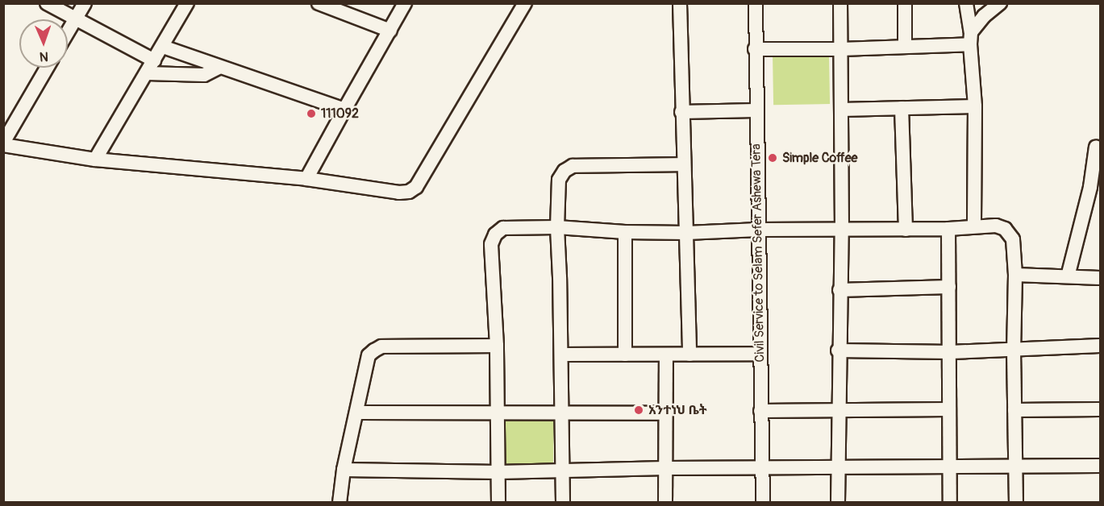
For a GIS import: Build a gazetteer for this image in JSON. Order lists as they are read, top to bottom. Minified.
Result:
{"streets":{"street":["Civil Service to Selam Sefer Ashewa Tera"]},"places":["111092","Simple Coffee","አንተነህ ቤት"],"north":"bottom"}
